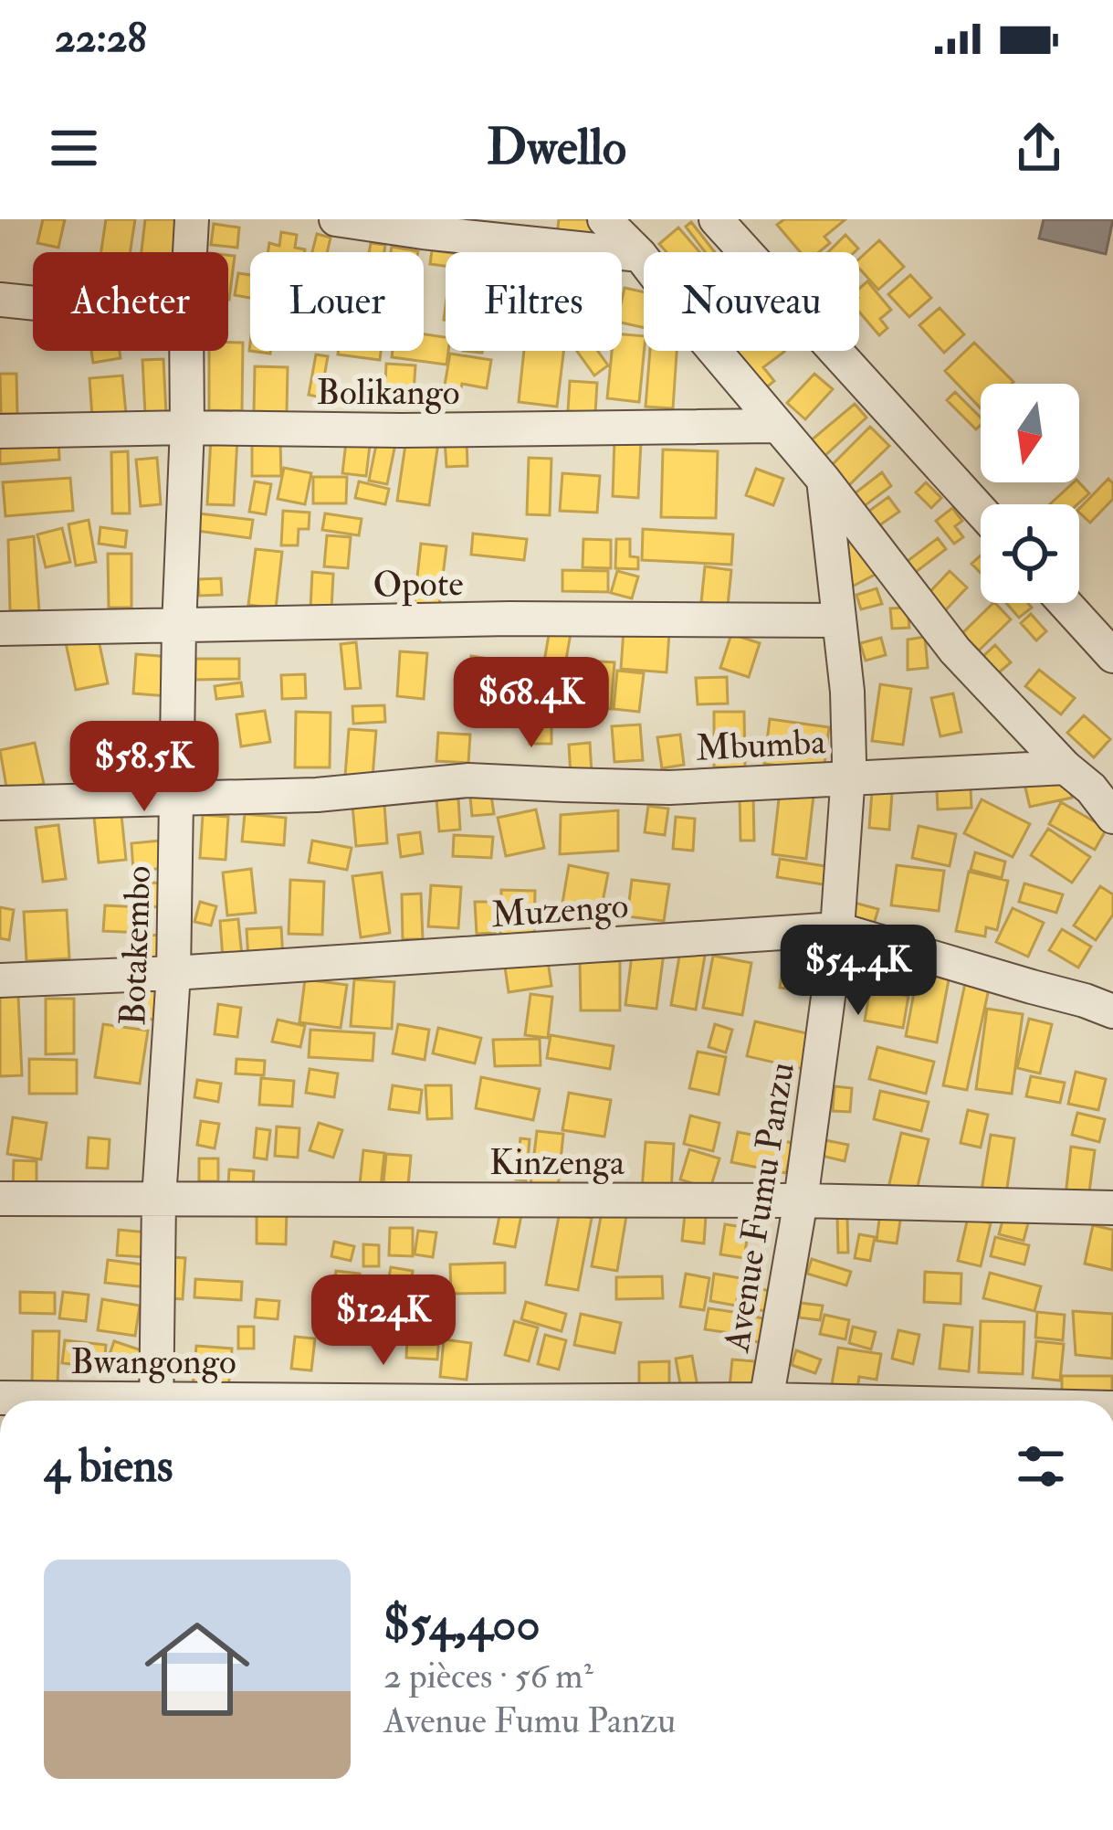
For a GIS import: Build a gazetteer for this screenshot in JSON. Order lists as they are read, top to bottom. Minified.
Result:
{"streets":{"street":["Bolikango","Opote","Mbumba","Muzengo","Botakembo","Kinzenga","Avenue Fumu Panzu","Bwangongo"]},"crossings":[["Bolikango","Botakembo"],["Opote","Botakembo"],["Opote","Avenue Fumu Panzu"],["Mbumba","Botakembo"],["Mbumba","Avenue Fumu Panzu"],["Muzengo","Botakembo"],["Muzengo","Avenue Fumu Panzu"],["Botakembo","Kinzenga"],["Kinzenga","Avenue Fumu Panzu"]],"north":"bottom","page":{"status":"22:28","header":"Dwello","chip":["Acheter","Louer","Filtres","Nouveau"],"price":["$68.4K","$58.5K","$54.4K","$124K"],"heading":"4 biens","list":[{"name":"$54,400","note":"2 pièces · 56 m² · Avenue Fumu Panzu"}]}}
